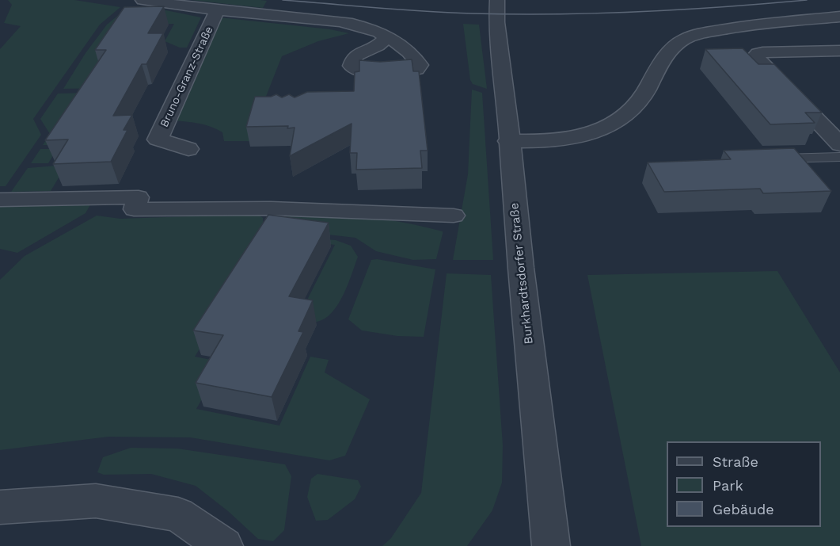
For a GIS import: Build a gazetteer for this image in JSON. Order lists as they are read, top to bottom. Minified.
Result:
{"streets":{"street":["Bruno-Granz-Straße","Burkhardtsdorfer Straße"]},"legend":["Straße","Park","Gebäude"]}
